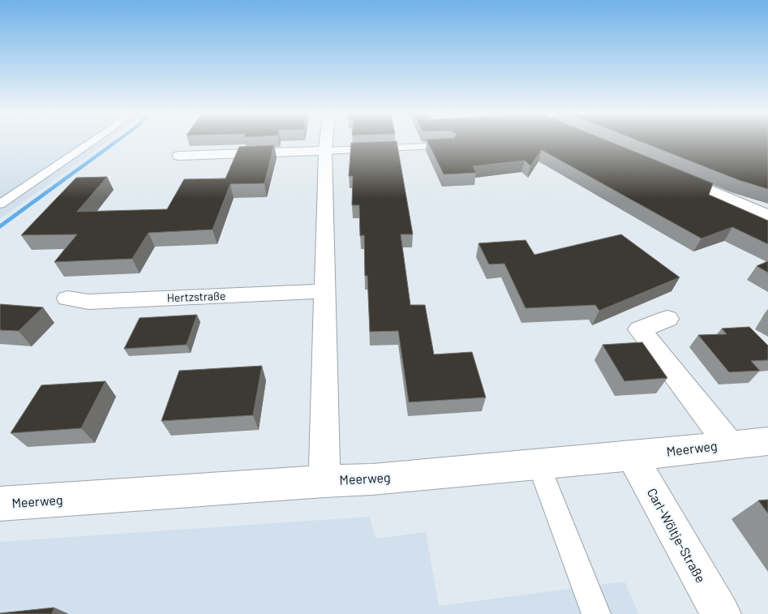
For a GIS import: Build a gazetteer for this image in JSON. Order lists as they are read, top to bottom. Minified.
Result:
{"streets":{"street":["Hertzstraße","Meerweg","Carl-Wöltje-Straße"]},"crossings":[["Meerweg","Carl-Wöltje-Straße"]]}
